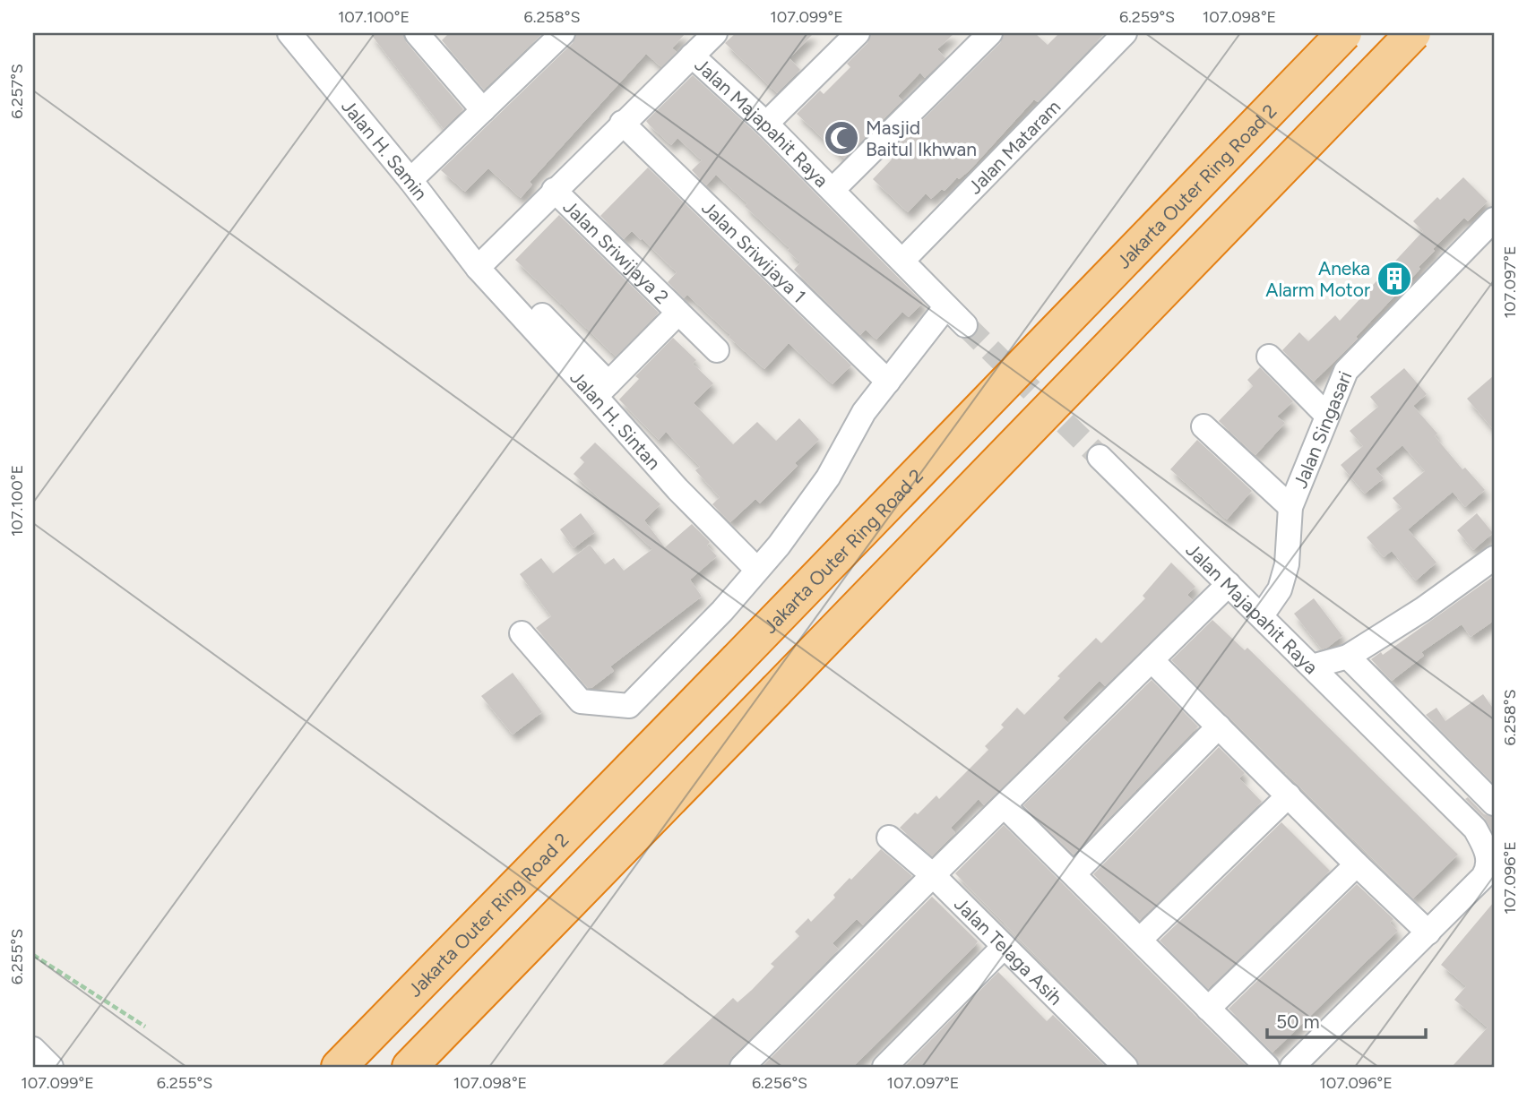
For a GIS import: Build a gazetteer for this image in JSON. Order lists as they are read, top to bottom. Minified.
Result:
{"streets":{"highway":["Jakarta Outer Ring Road 2"],"street":["Jalan Majapahit Raya","Jalan Mataram","Jalan H. Samin","Jalan Sriwijaya 2","Jalan Sriwijaya 1","Jalan H. Sintan","Jalan Singasari","Jalan Telaga Asih"]},"crossings":[["Jalan Majapahit Raya","Jalan Mataram"],["Jalan Majapahit Raya","Jalan H. Samin"],["Jalan Majapahit Raya","Jalan Sriwijaya 2"],["Jalan Majapahit Raya","Jalan Sriwijaya 1"],["Jalan Majapahit Raya","Jalan Singasari"],["Jalan H. Samin","Jalan Sriwijaya 2"],["Jalan H. Samin","Jalan H. Sintan"],["Jalan Sriwijaya 2","Jalan H. Sintan"]],"places":{"mosque":["Masjid Baitul Ikhwan"],"building":["Aneka Alarm Motor"]},"scale_bar":"50 m","coordinates":["107.100°E","6.258°S","107.099°E","6.259°S","107.098°E","6.257°S","107.097°E","107.096°E","6.255°S","6.256°S"]}
